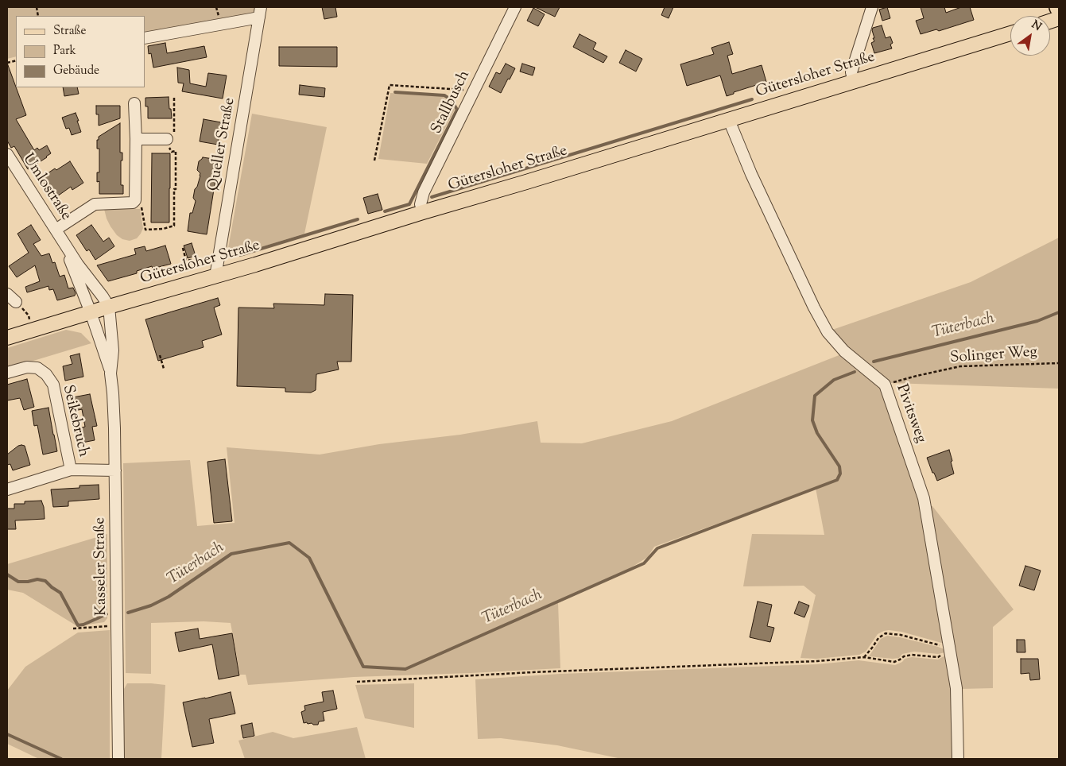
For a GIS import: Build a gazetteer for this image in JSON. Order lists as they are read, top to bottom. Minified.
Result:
{"streets":{"main road":["Gütersloher Straße"],"street":["Stallbusch","Queller Straße","Umlostraße","Pivitsweg","Seikebruch","Kasseler Straße"],"path":["Solinger Weg"]},"crossings":[["Gütersloher Straße","Stallbusch"],["Gütersloher Straße","Queller Straße"],["Gütersloher Straße","Umlostraße"],["Gütersloher Straße","Pivitsweg"],["Gütersloher Straße","Kasseler Straße"],["Umlostraße","Kasseler Straße"],["Solinger Weg","Pivitsweg"]],"water":["Tüterbach"],"legend":["Straße","Park","Gebäude"],"north":"top right"}
